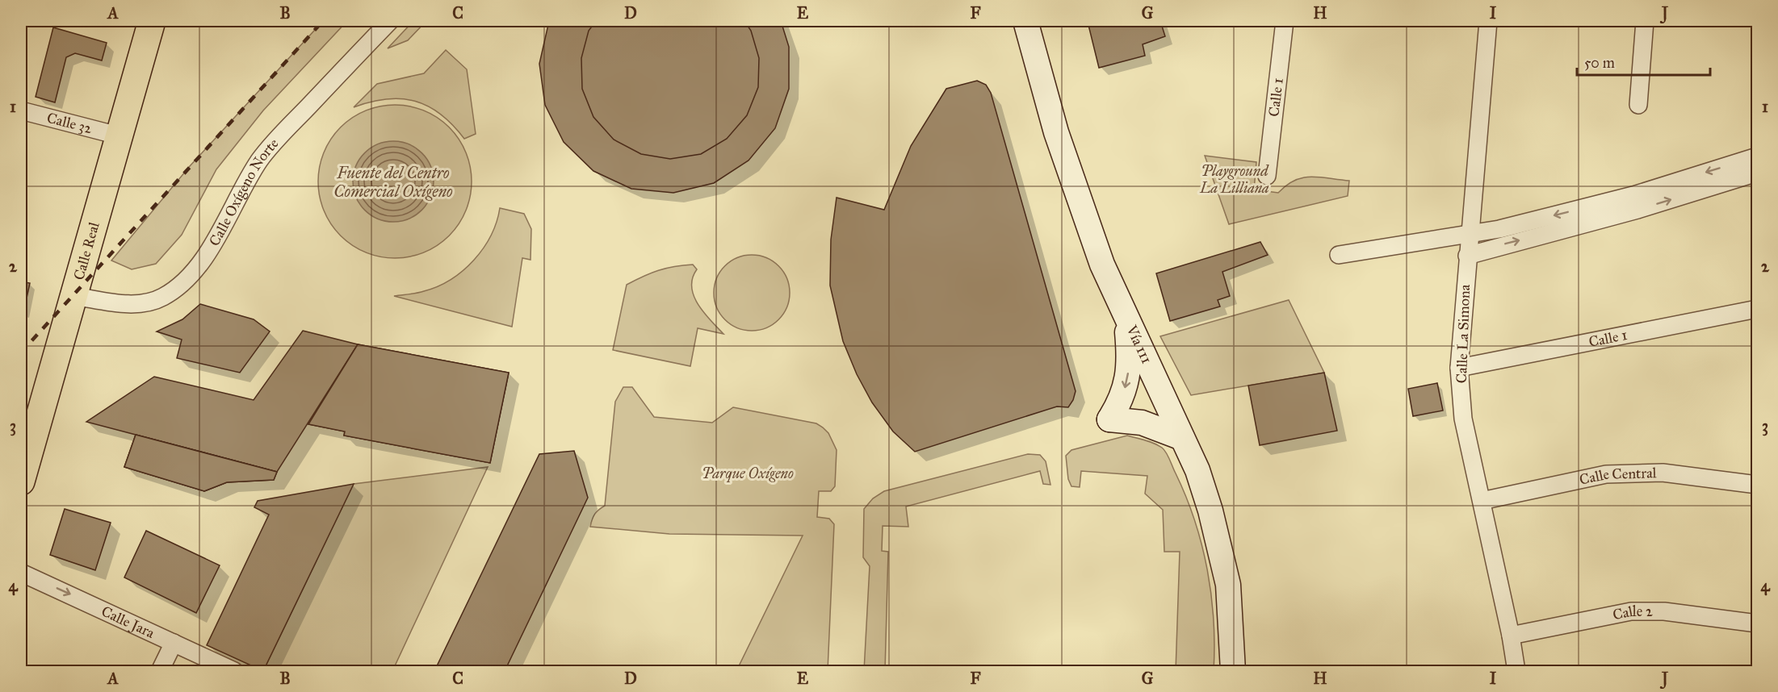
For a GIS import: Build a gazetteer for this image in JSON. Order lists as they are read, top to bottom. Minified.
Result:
{"streets":{"main road":["Calle Real","Vía 111"],"street":["Calle 1","Calle 32","Calle Oxígeno Norte","Calle La Simona","Calle Central","Calle 2","Calle Jara"]},"crossings":[["Calle 1","Calle La Simona"],["Calle 32","Calle Real"],["Calle Oxígeno Norte","Calle Real"],["Calle La Simona","Calle Central"],["Calle La Simona","Calle 2"]],"one_way":["Calle Jara"],"water":["Fuente del Centro Comercial Oxígeno"],"parks":["Playground La Lilliana","Parque Oxígeno"],"scale_bar":"50 m","grid":{"columns":["A","B","C","D","E","F","G","H","I","J"],"rows":["1","2","3","4"]}}
